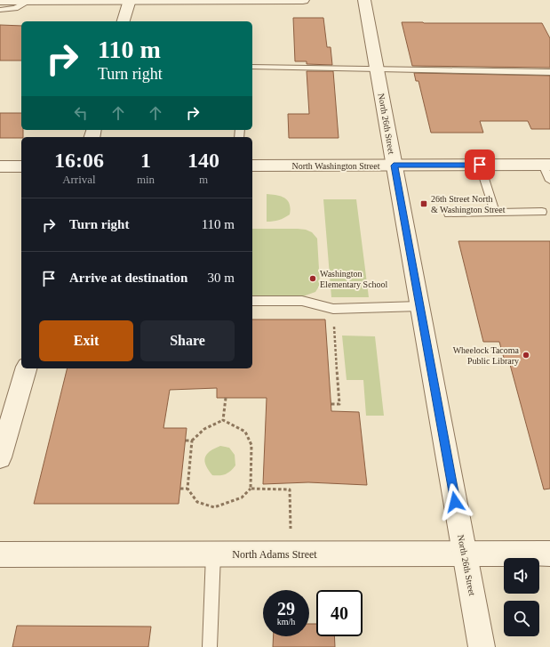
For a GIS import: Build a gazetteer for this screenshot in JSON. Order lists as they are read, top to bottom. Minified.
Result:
{"streets":{"street":["North 26th Street","North Washington Street","North Adams Street"]},"crossings":[["North 26th Street","North Washington Street"],["North 26th Street","North Adams Street"]],"places":{"transit":["26th Street North & Washington Street"],"other":["Washington Elementary School","Wheelock Tacoma Public Library"]},"page":{"turn":["110 m","Turn right"],"eta":["16:06","Arrival","1","min","140","m"],"list":[{"name":"Turn right","value":"110 m"},{"name":"Arrive at destination","value":"30 m"}],"buttons":["Exit","Share"],"speed":"29 km/h","limit":"40"}}
